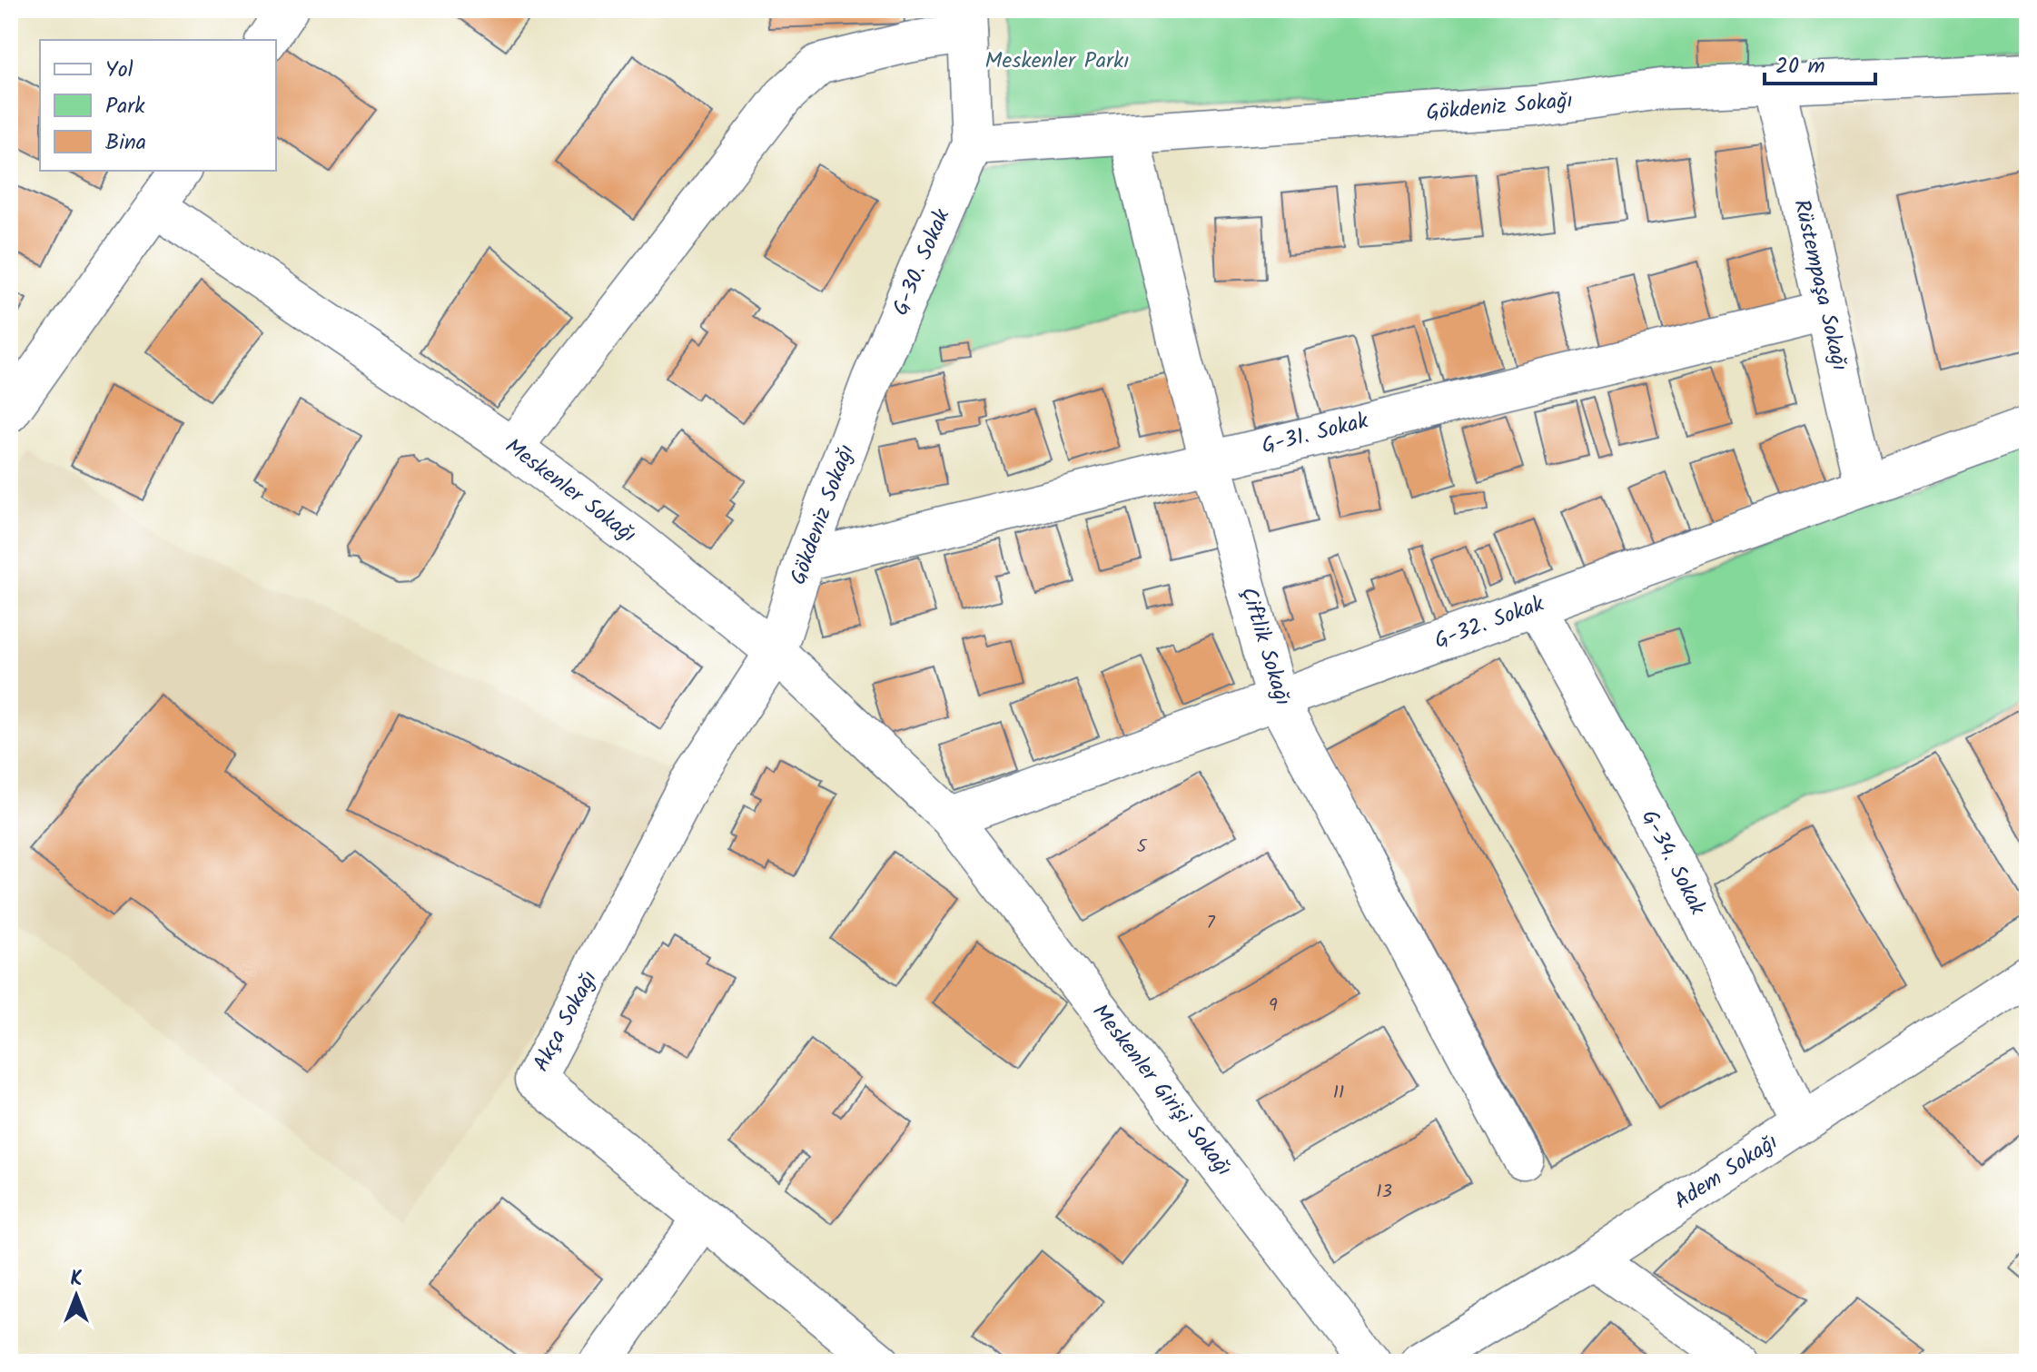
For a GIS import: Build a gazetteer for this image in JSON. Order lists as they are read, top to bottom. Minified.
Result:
{"streets":{"street":["Gökdeniz Sokağı","G-30. Sokak","Rüstempaşa Sokağı","G-31. Sokak","Meskenler Sokağı","G-32. Sokak","Çiftlik Sokağı","G-34. Sokak","Akça Sokağı","Meskenler Girişi Sokağı","Adem Sokağı"]},"crossings":[["Gökdeniz Sokağı","G-30. Sokak"],["Gökdeniz Sokağı","Rüstempaşa Sokağı"],["Gökdeniz Sokağı","G-31. Sokak"],["Gökdeniz Sokağı","Meskenler Sokağı"],["Gökdeniz Sokağı","Çiftlik Sokağı"],["Gökdeniz Sokağı","Akça Sokağı"],["Rüstempaşa Sokağı","G-31. Sokak"],["Rüstempaşa Sokağı","G-32. Sokak"],["G-31. Sokak","Çiftlik Sokağı"],["Meskenler Sokağı","G-32. Sokak"],["Meskenler Sokağı","Akça Sokağı"],["Meskenler Sokağı","Meskenler Girişi Sokağı"],["G-32. Sokak","Çiftlik Sokağı"],["G-32. Sokak","G-34. Sokak"],["G-32. Sokak","Meskenler Girişi Sokağı"],["G-34. Sokak","Adem Sokağı"]],"parks":["Meskenler Parkı"],"house_numbers":["5","7","9","11","13"],"legend":["Yol","Park","Bina"],"scale_bar":"20 m","north":"top"}
